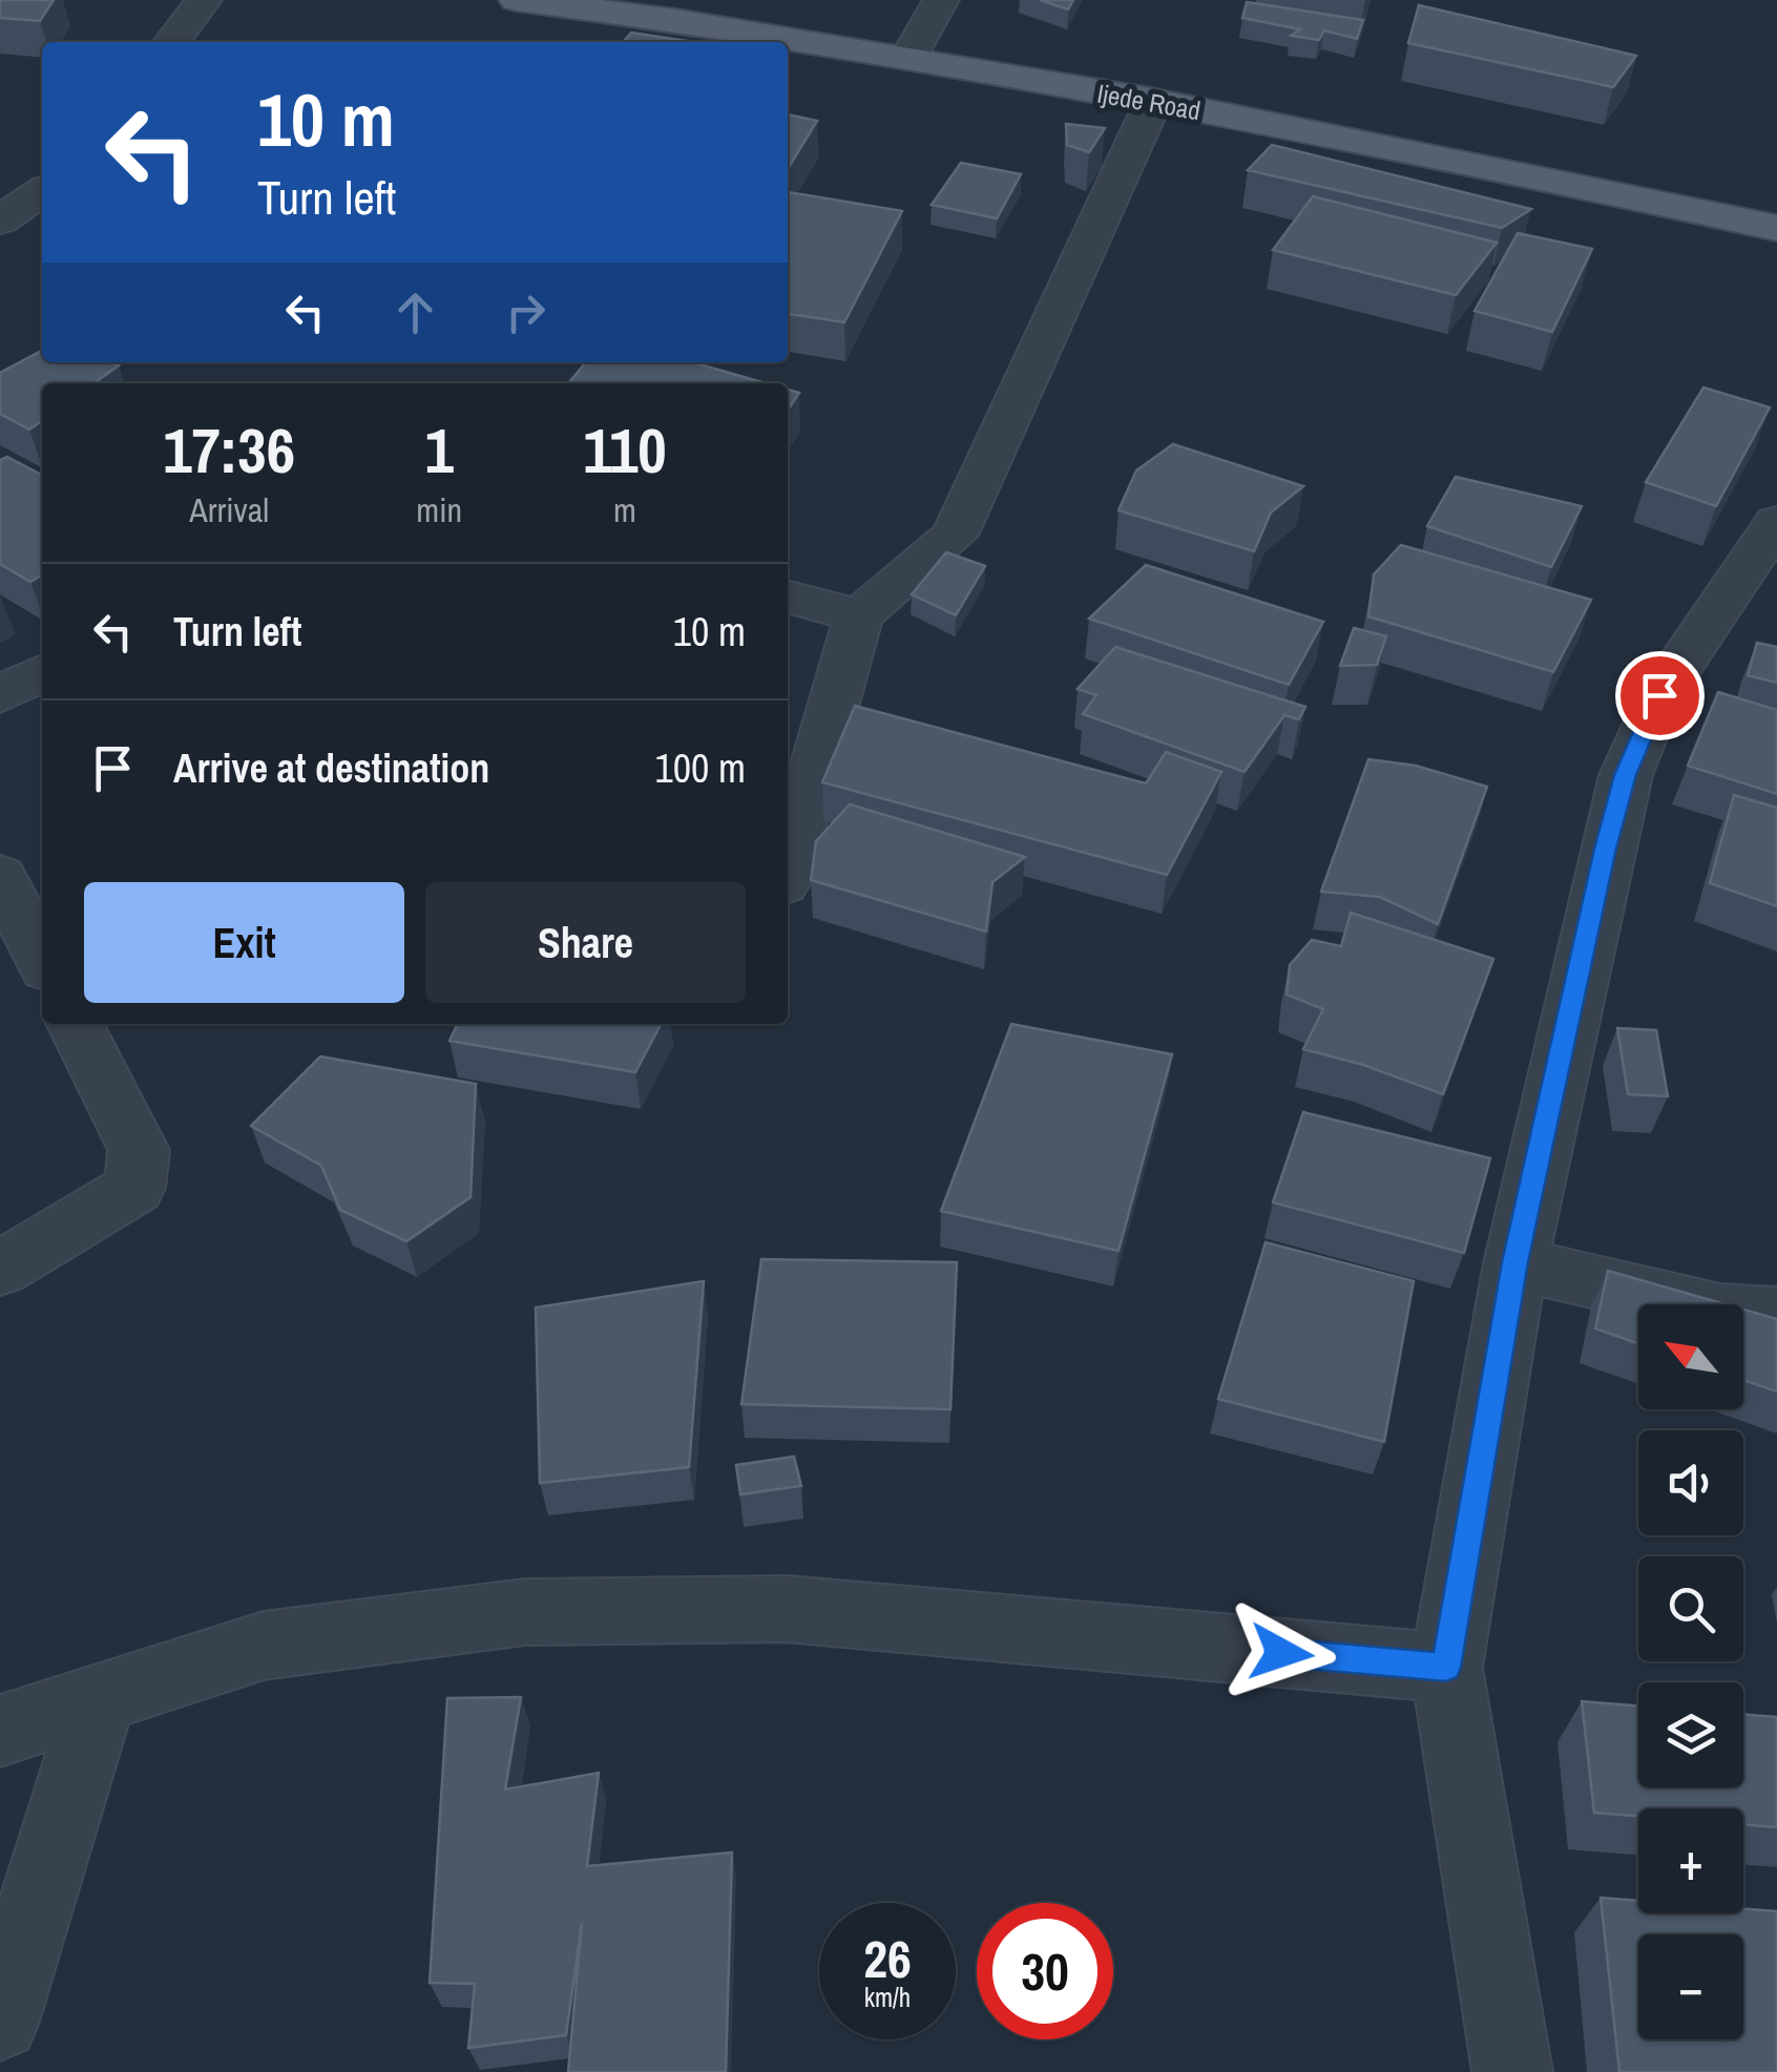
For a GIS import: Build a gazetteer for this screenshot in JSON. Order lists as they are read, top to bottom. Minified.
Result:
{"streets":{"main road":["Ijede Road"]},"north":"top left","page":{"turn":["10 m","Turn left"],"eta":["17:36","Arrival","1","min","110","m"],"list":[{"name":"Turn left","value":"10 m"},{"name":"Arrive at destination","value":"100 m"}],"buttons":["Exit","Share"],"map_buttons":["+","−"],"speed":"26 km/h","limit":"30"}}
